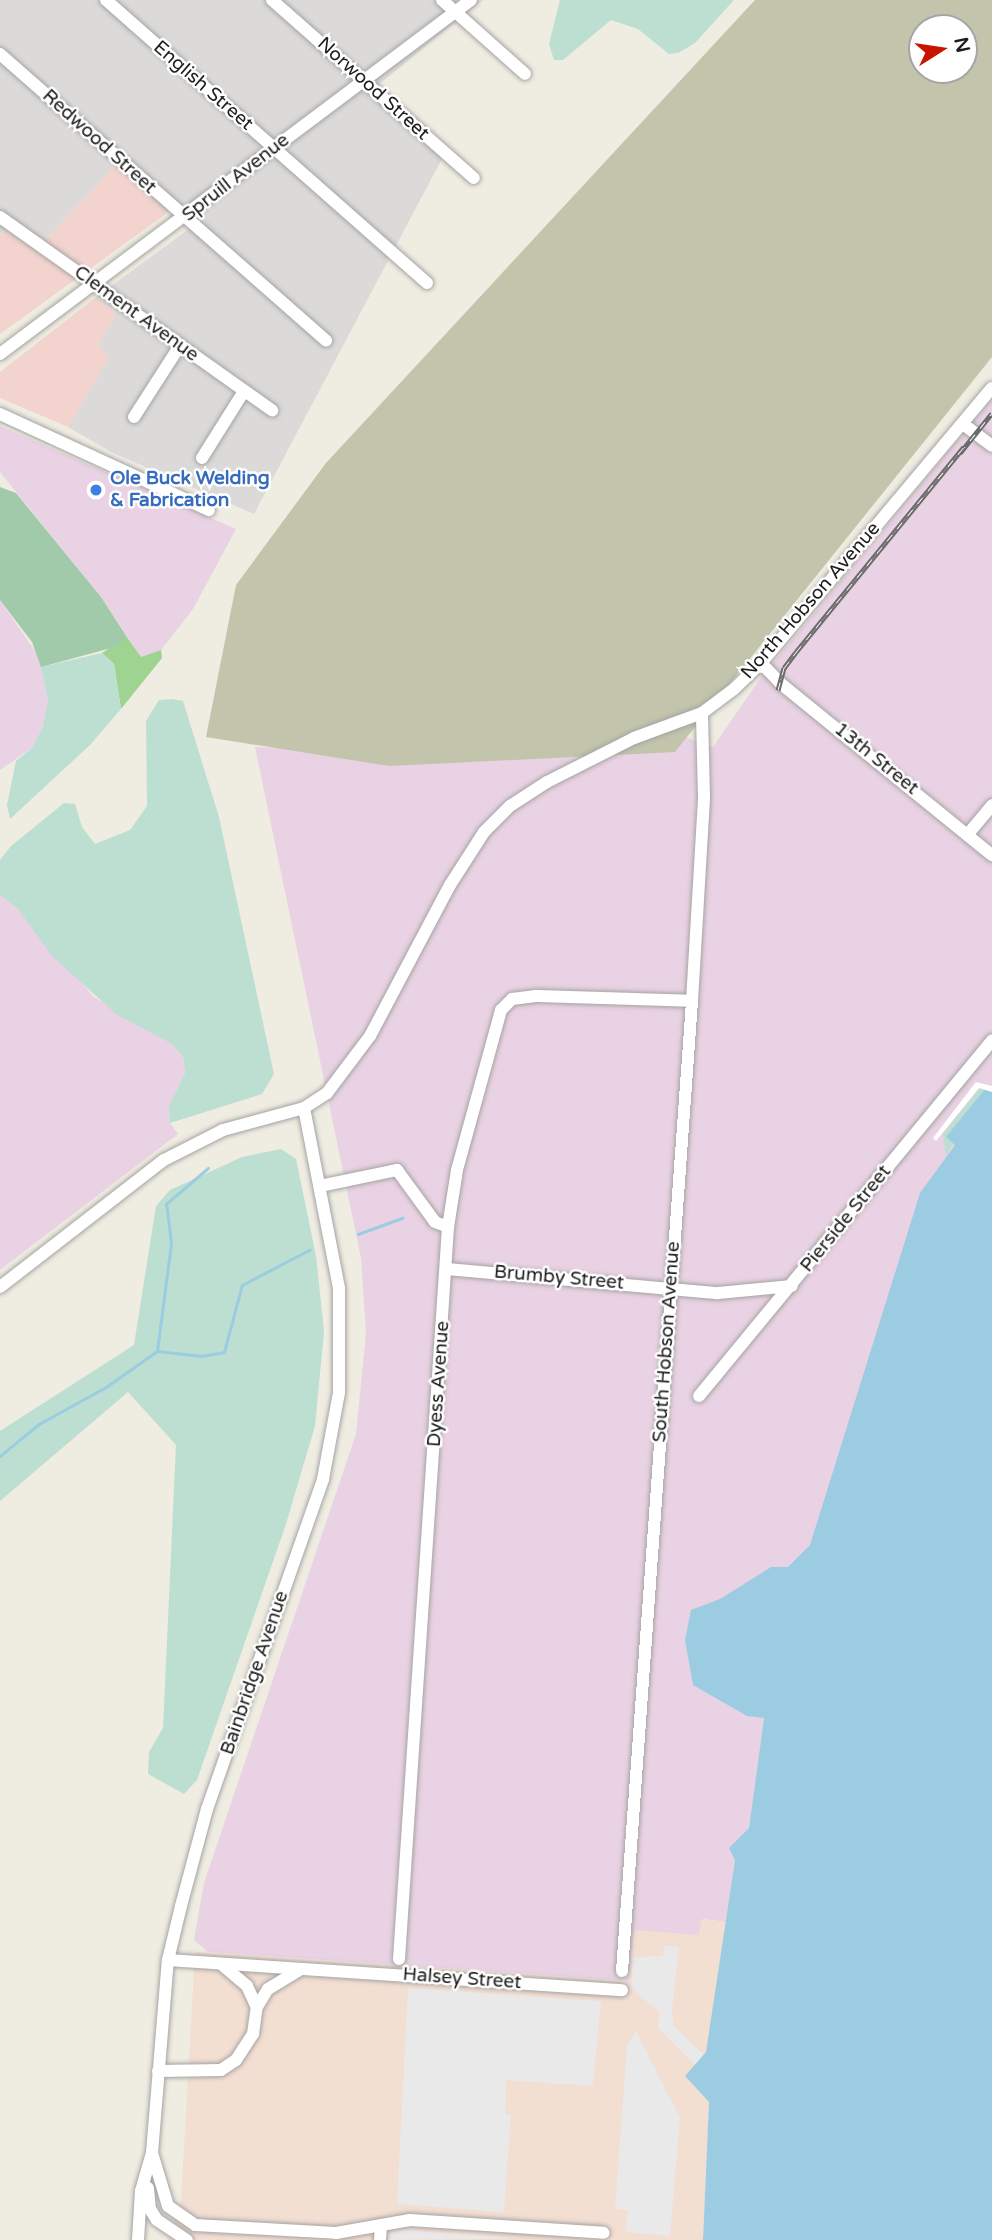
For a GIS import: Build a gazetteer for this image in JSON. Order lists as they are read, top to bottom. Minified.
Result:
{"streets":{"street":["English Street","Norwood Street","Redwood Street","Spruill Avenue","Clement Avenue","North Hobson Avenue","13th Street","Pierside Street","Brumby Street","South Hobson Avenue","Dyess Avenue","Bainbridge Avenue","Halsey Street"]},"crossings":[["English Street","Spruill Avenue"],["Norwood Street","Spruill Avenue"],["Redwood Street","Spruill Avenue"],["Spruill Avenue","Clement Avenue"],["North Hobson Avenue","13th Street"],["North Hobson Avenue","South Hobson Avenue"],["North Hobson Avenue","Bainbridge Avenue"],["Pierside Street","Brumby Street"],["Brumby Street","South Hobson Avenue"],["Brumby Street","Dyess Avenue"],["South Hobson Avenue","Dyess Avenue"],["Bainbridge Avenue","Halsey Street"]],"places":["Ole Buck Welding & Fabrication"],"north":"right"}
